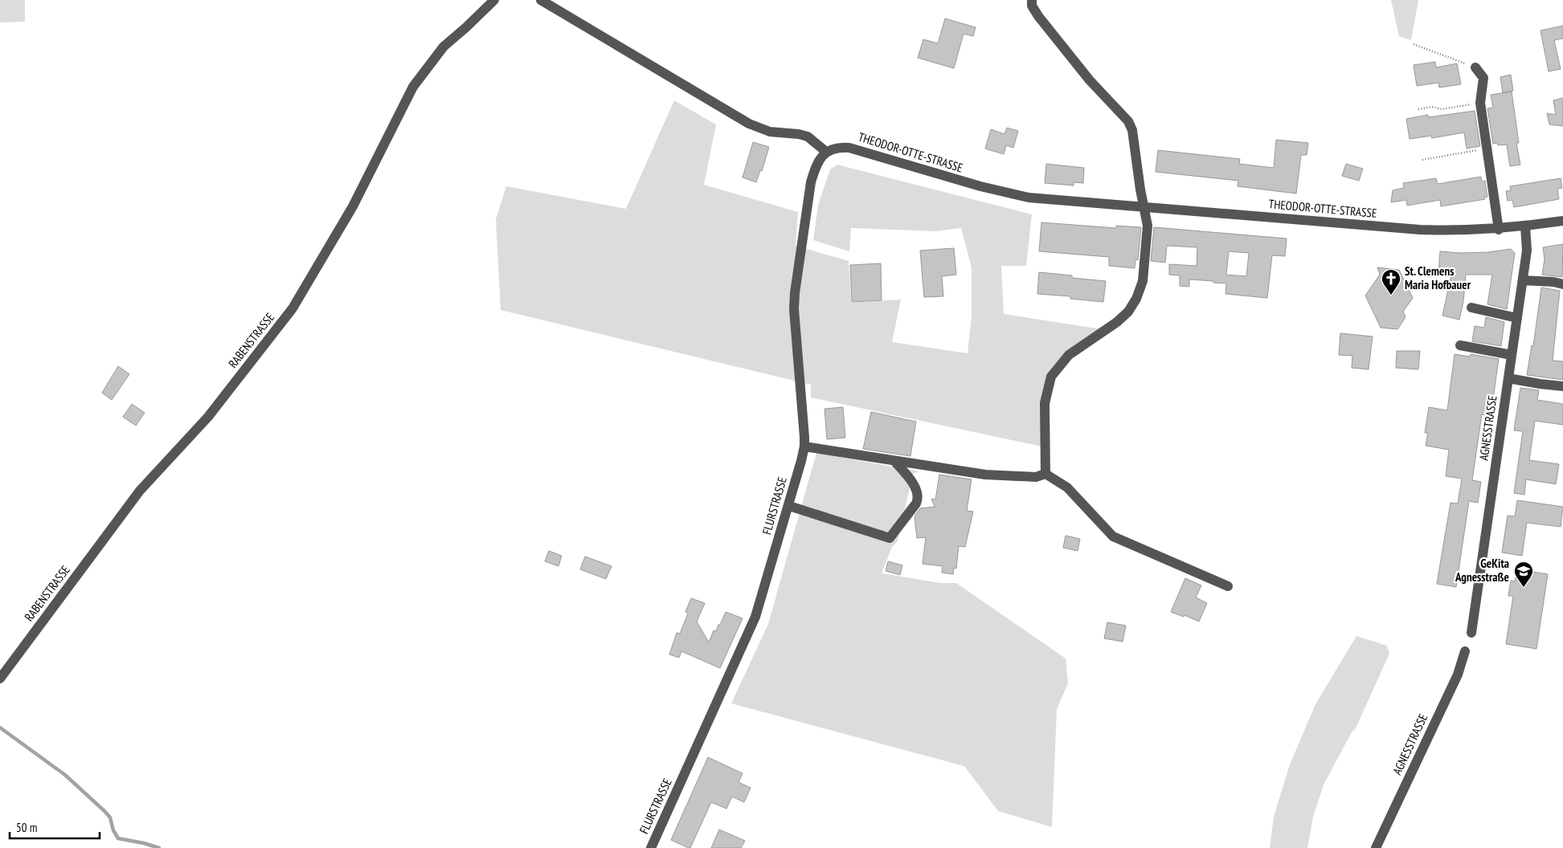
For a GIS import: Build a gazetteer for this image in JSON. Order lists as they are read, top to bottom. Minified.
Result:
{"streets":{"street":["THEODOR-OTTE-STRASSE","RABENSTRASSE","AGNESSTRASSE","FLURSTRASSE"]},"crossings":[["THEODOR-OTTE-STRASSE","AGNESSTRASSE"],["THEODOR-OTTE-STRASSE","FLURSTRASSE"]],"places":{"church":["St. Clemens Maria Hofbauer"],"school or university":["GeKita Agnesstraße"]},"scale_bar":"50 m"}
